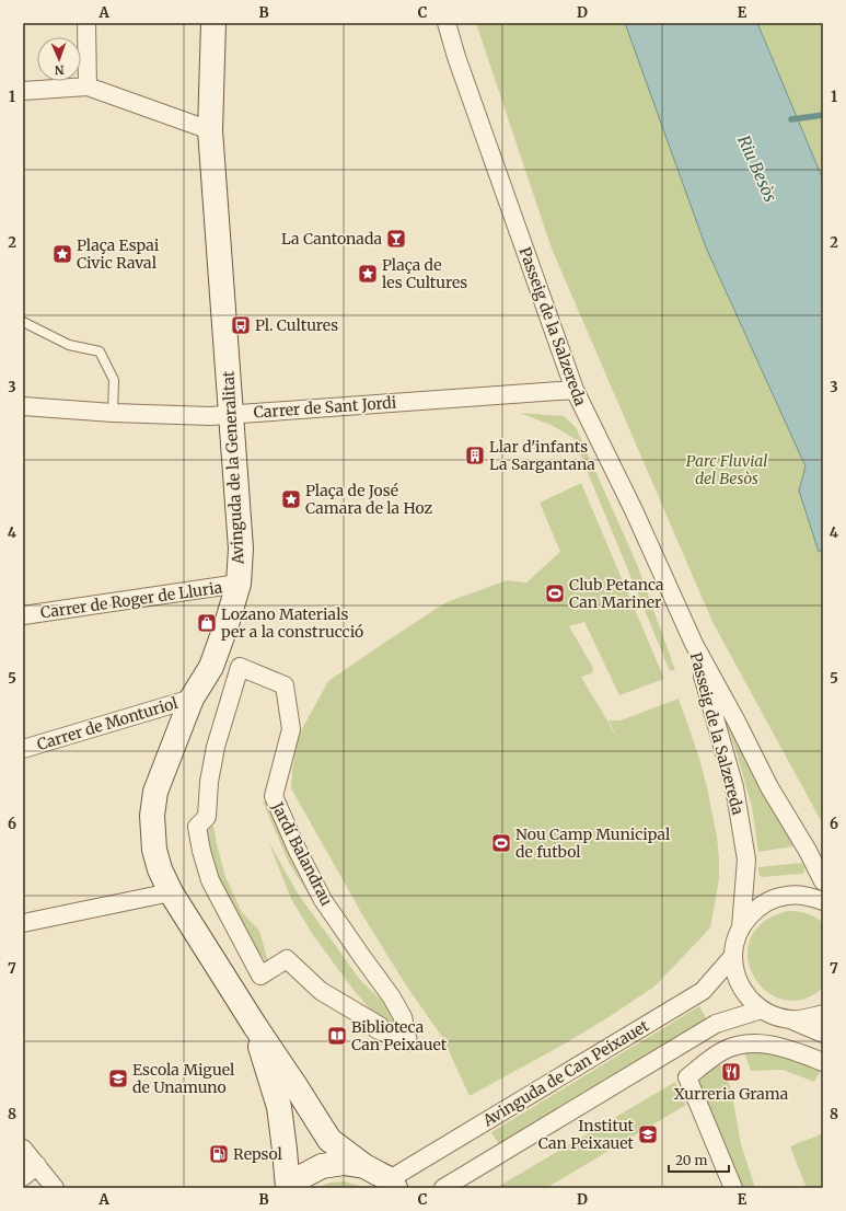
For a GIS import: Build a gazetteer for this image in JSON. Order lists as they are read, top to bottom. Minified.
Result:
{"streets":{"street":["Passeig de la Salzereda","Carrer de Sant Jordi","Avinguda de la Generalitat","Carrer de Roger de Lluria","Carrer de Monturiol","Jardí Balandrau","Avinguda de Can Peixauet"]},"crossings":[["Passeig de la Salzereda","Carrer de Sant Jordi"],["Carrer de Sant Jordi","Avinguda de la Generalitat"],["Avinguda de la Generalitat","Carrer de Roger de Lluria"],["Avinguda de la Generalitat","Carrer de Monturiol"]],"water":["Riu Besòs"],"parks":["Parc Fluvial del Besòs"],"places":{"bar":["La Cantonada"],"place":["Plaça Espai Civic Raval","Plaça de les Cultures","Plaça de José Camara de la Hoz"],"bus stop":["Pl. Cultures"],"building":["Llar d'infants La Sargantana"],"sports":["Club Petanca Can Mariner","Nou Camp Municipal de futbol"],"shop":["Lozano Materials per a la construcció"],"library":["Biblioteca Can Peixauet"],"restaurant":["Xurreria Grama"],"school or university":["Escola Miguel de Unamuno","Institut Can Peixauet"],"fuel station":["Repsol"]},"scale_bar":"20 m","north":"bottom","grid":{"columns":["A","B","C","D","E"],"rows":["1","2","3","4","5","6","7","8"]}}
